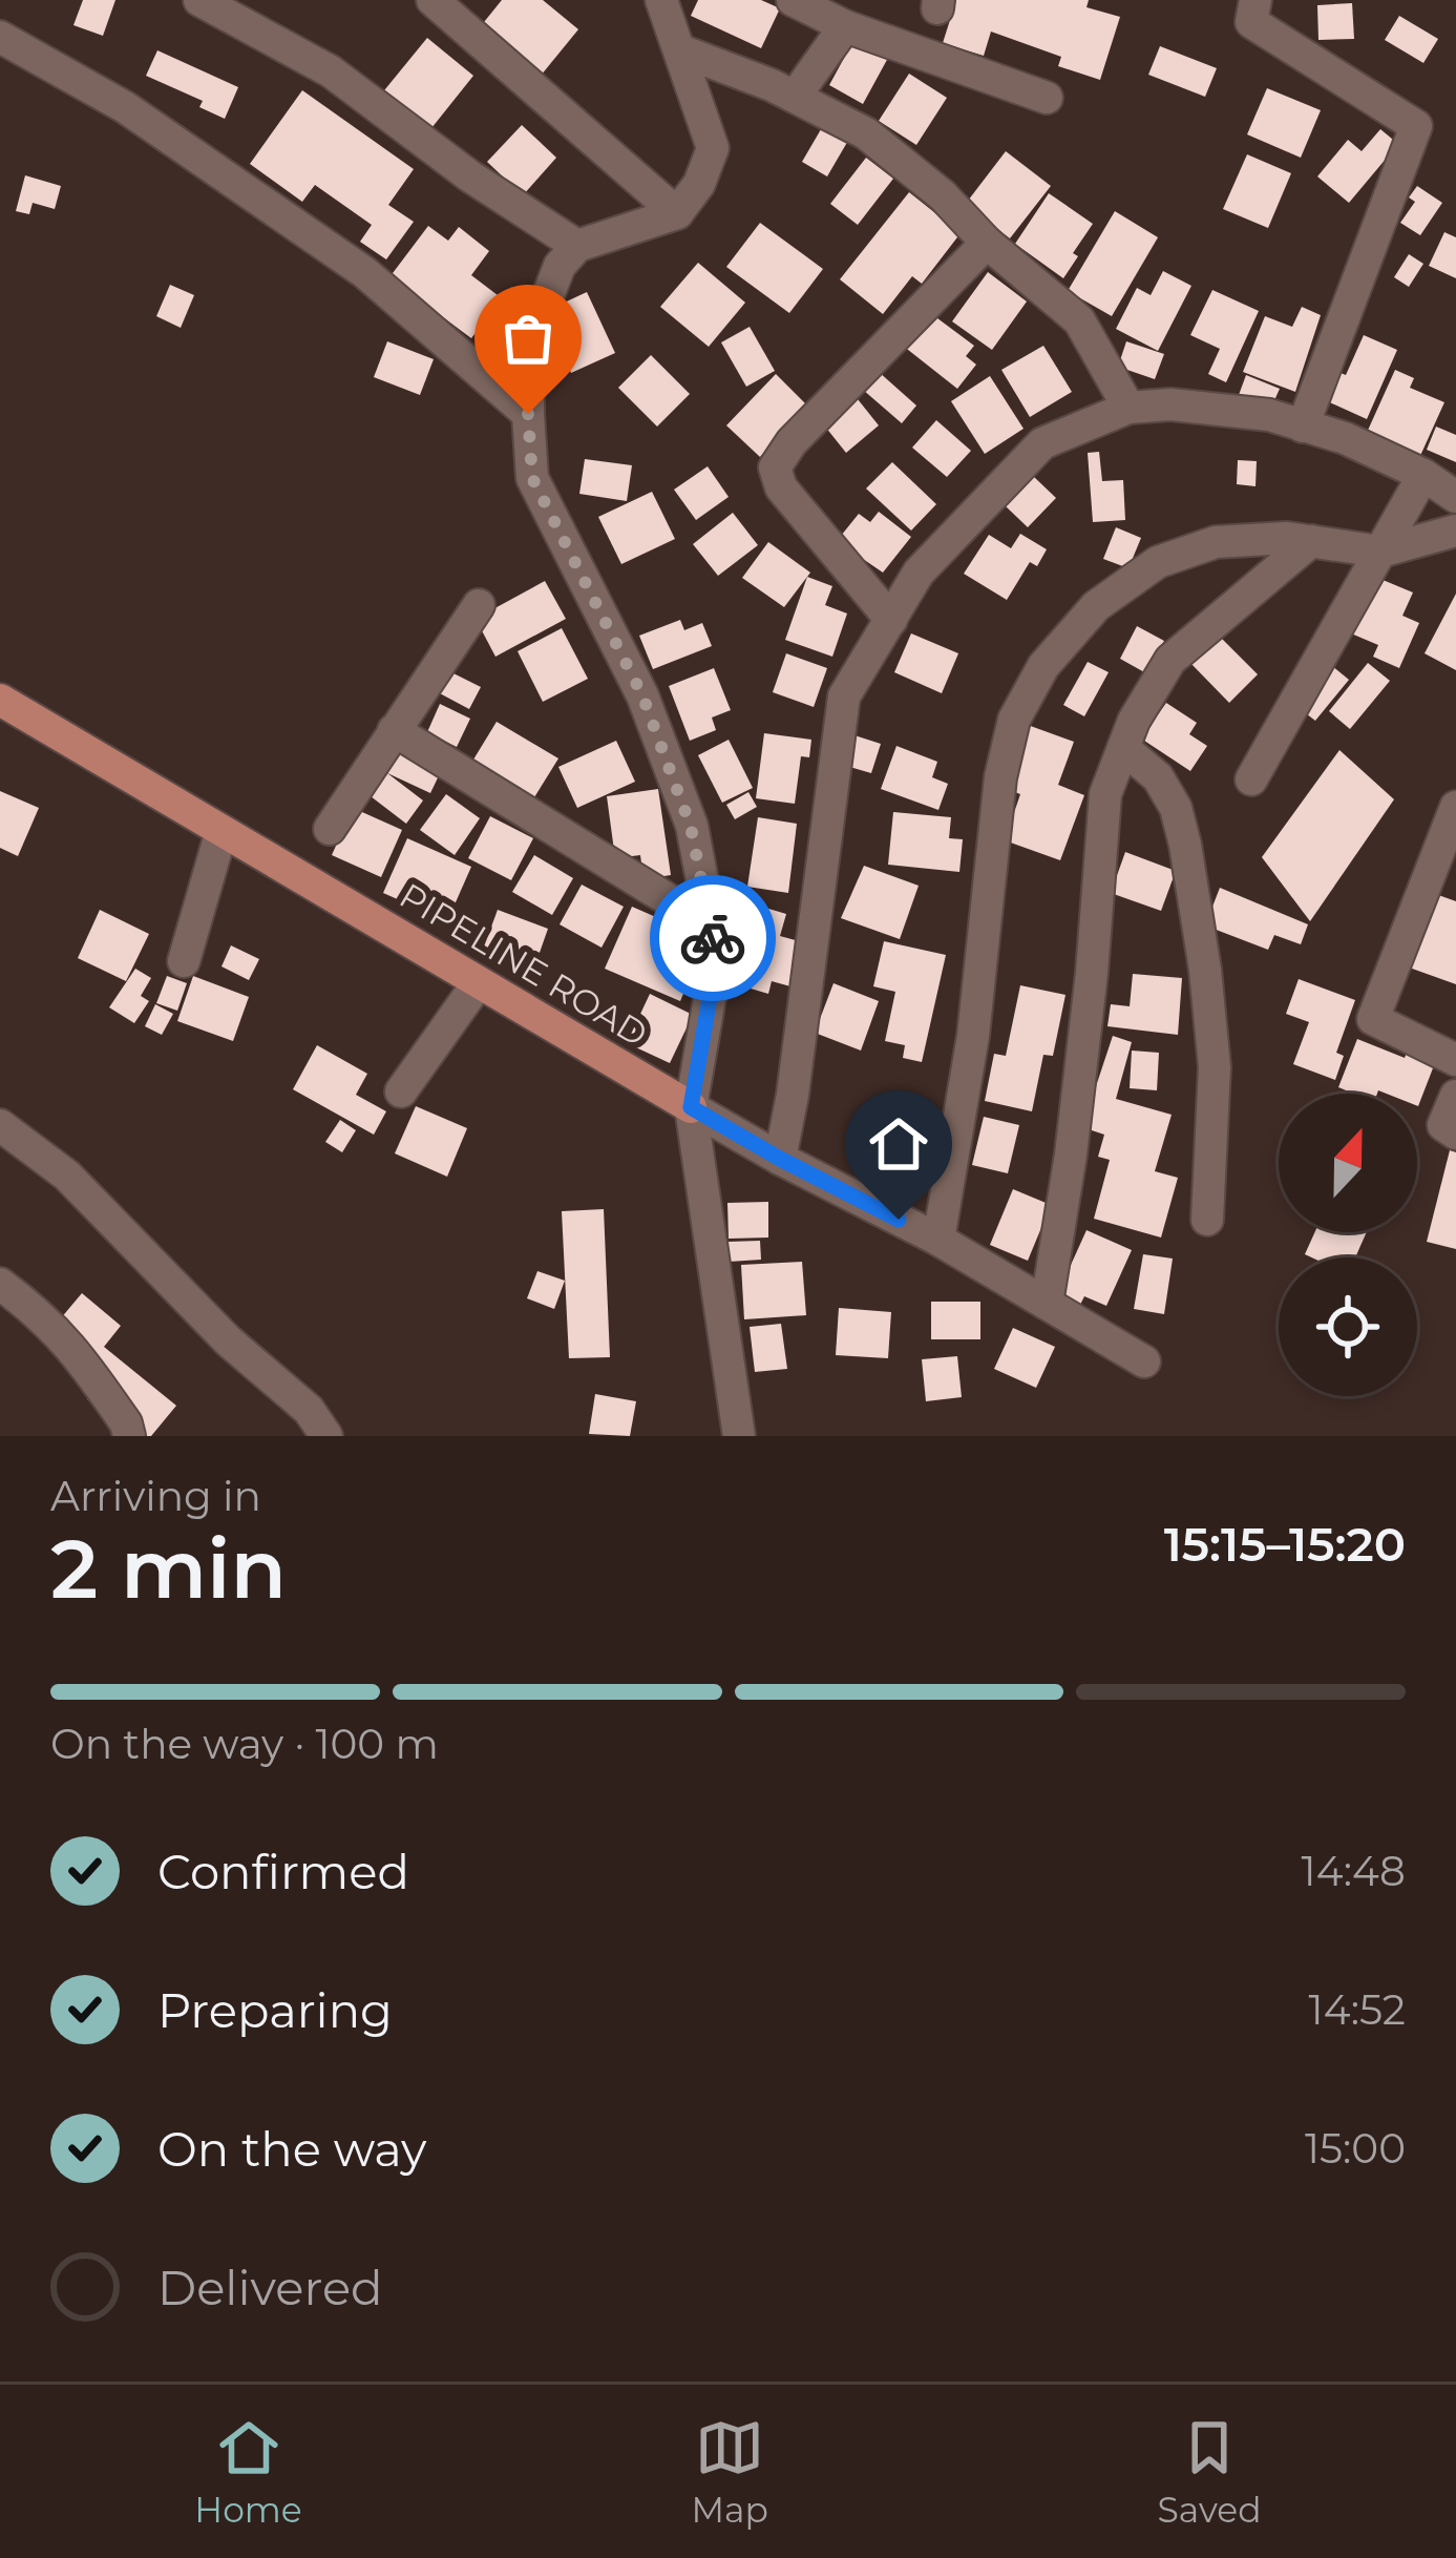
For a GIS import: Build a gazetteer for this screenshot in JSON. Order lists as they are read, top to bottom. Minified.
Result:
{"streets":{"main road":["PIPELINE ROAD"]},"north":"top","page":{"heading":["2 min","Arriving in","15:15–15:20"],"bar":"On the way · 100 m","list":[["Confirmed","14:48"],["Preparing","14:52"],["On the way","15:00"],"Delivered"],"tabs":["Home","Map","Saved"]}}
